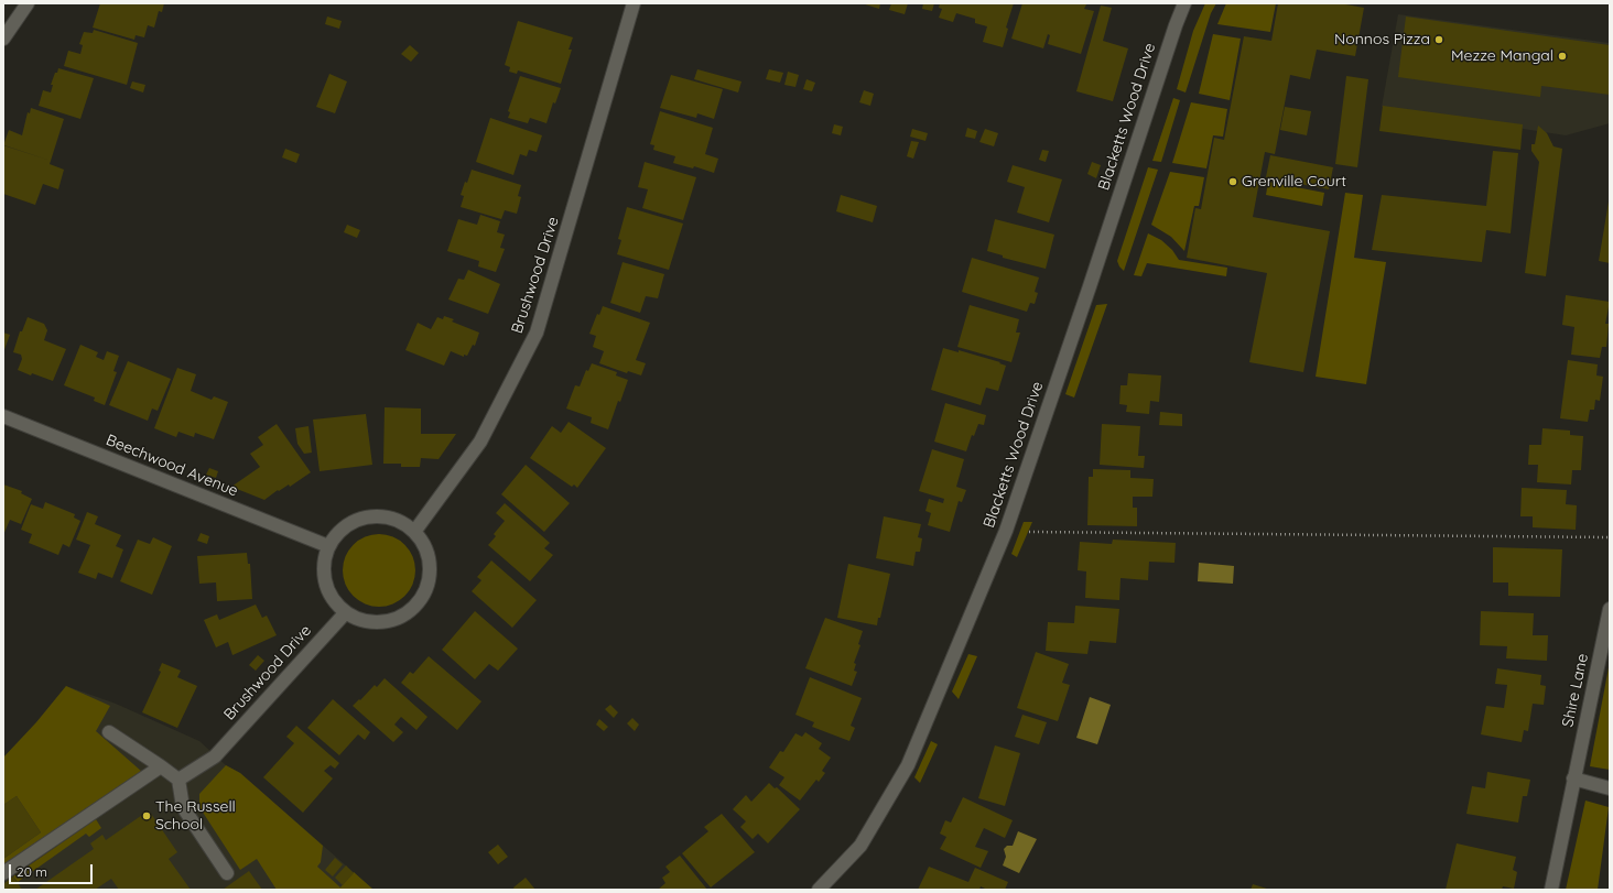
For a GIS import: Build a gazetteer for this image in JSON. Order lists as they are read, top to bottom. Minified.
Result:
{"streets":{"street":["Blacketts Wood Drive","Brushwood Drive","Beechwood Avenue","Shire Lane"]},"crossings":[["Brushwood Drive","Beechwood Avenue"]],"places":["Nonnos Pizza","Mezze Mangal","Grenville Court","The Russell School"],"scale_bar":"20 m"}
